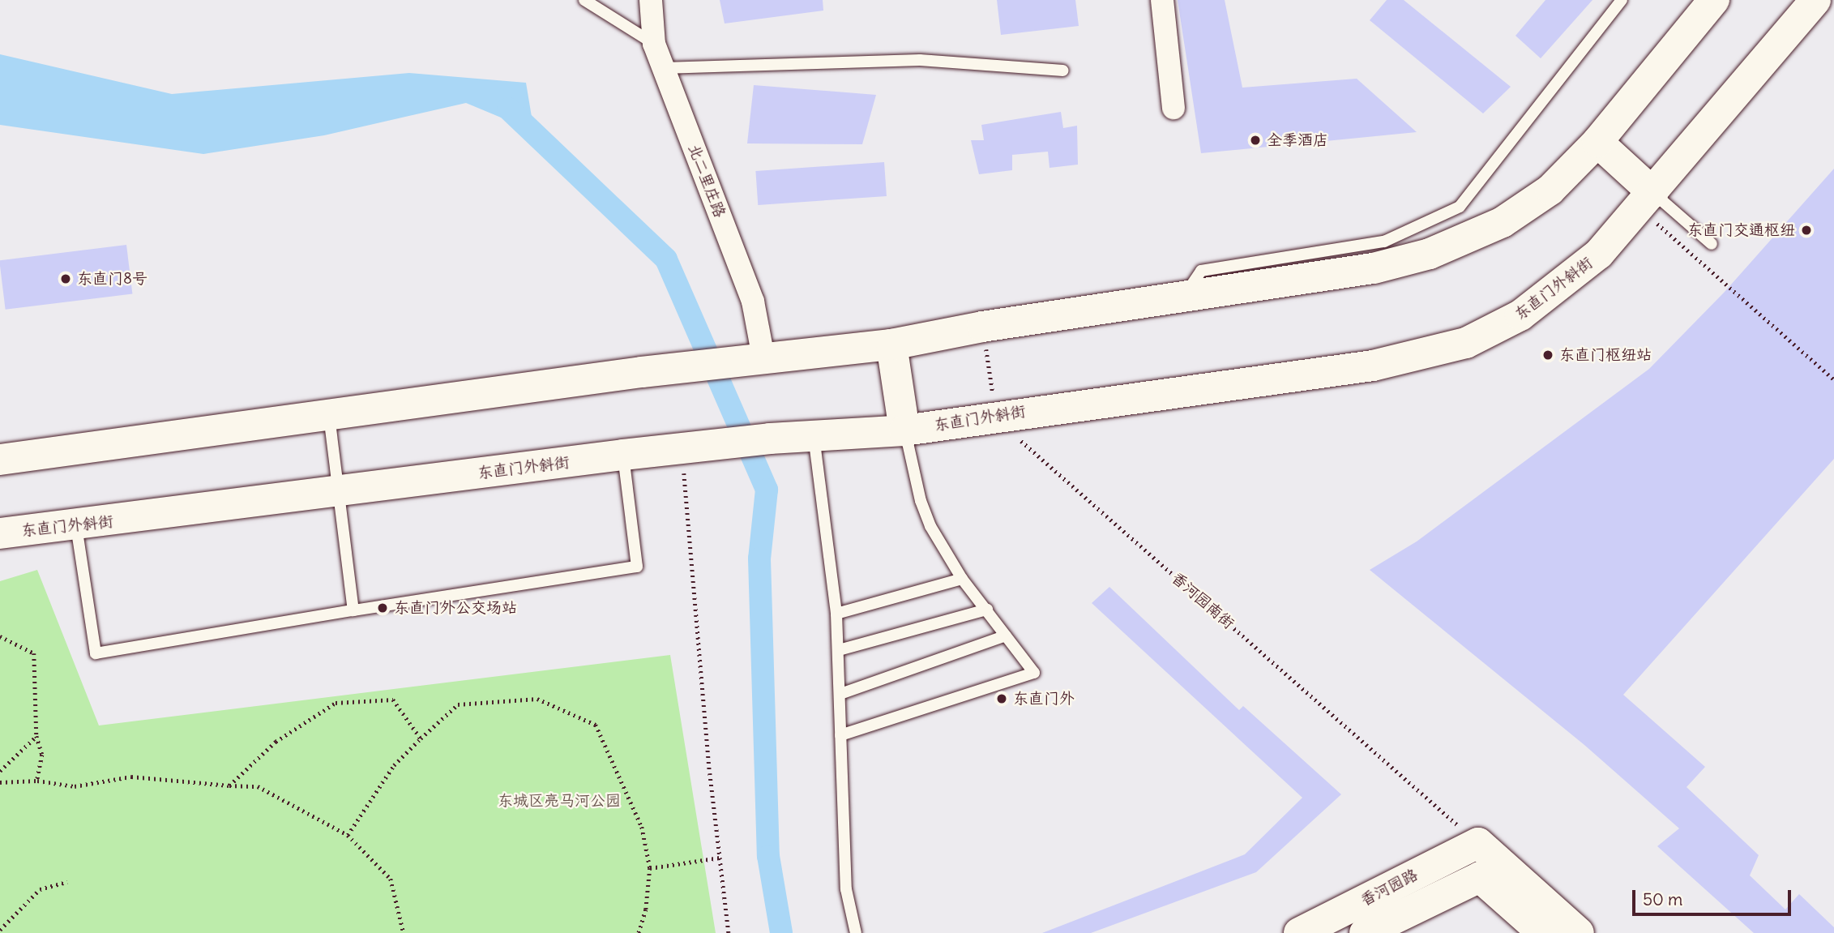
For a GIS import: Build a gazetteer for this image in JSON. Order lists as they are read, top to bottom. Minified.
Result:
{"streets":{"main road":["东直门外斜街","香河园路"],"street":["北二里庄路"],"path":["香河园南街"]},"crossings":[["东直门外斜街","香河园南街"],["香河园南街","香河园路"]],"parks":["东城区亮马河公园"],"places":["全季酒店","东直门交通枢纽","东直门8号","东直门枢纽站","东直门外公交场站","东直门外"],"scale_bar":"50 m"}
